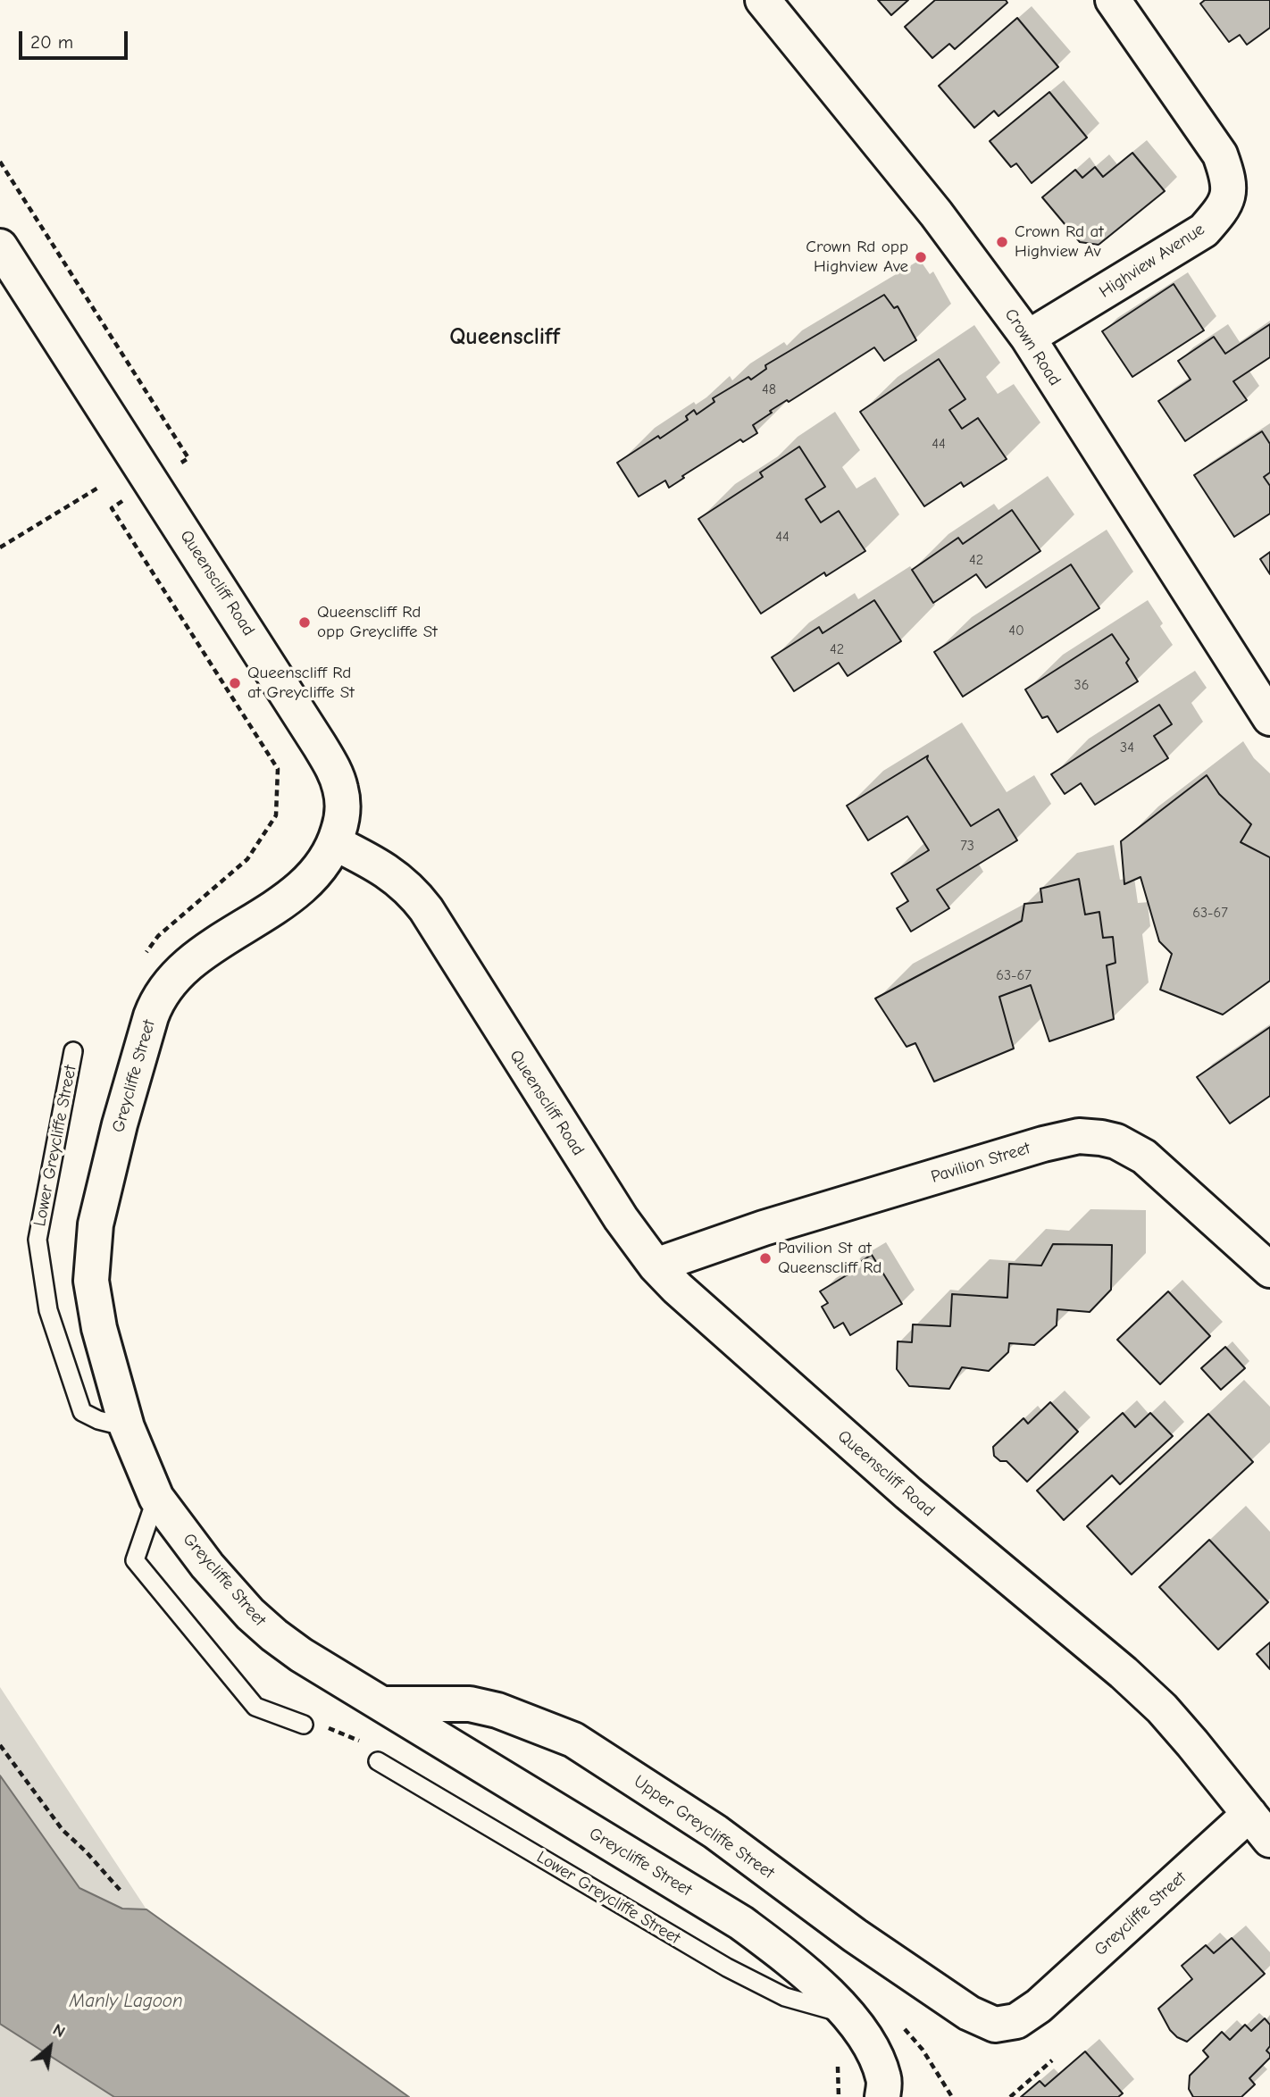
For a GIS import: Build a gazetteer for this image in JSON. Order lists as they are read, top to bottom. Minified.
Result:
{"streets":{"street":["Highview Avenue","Crown Road","Queenscliff Road","Greycliffe Street","Pavilion Street","Upper Greycliffe Street"],"lane":["Lower Greycliffe Street"]},"crossings":[["Highview Avenue","Crown Road"],["Queenscliff Road","Greycliffe Street"],["Queenscliff Road","Pavilion Street"],["Greycliffe Street","Lower Greycliffe Street"],["Greycliffe Street","Upper Greycliffe Street"]],"districts":["Queenscliff"],"water":["Manly Lagoon"],"places":["Crown Rd at Highview Av","Crown Rd opp Highview Ave","Queenscliff Rd opp Greycliffe St","Queenscliff Rd at Greycliffe St","Pavilion St at Queenscliff Rd"],"house_numbers":["48","44","44","42","40","42","36","34","73","63-67","63-67"],"scale_bar":"20 m","north":"top right"}
